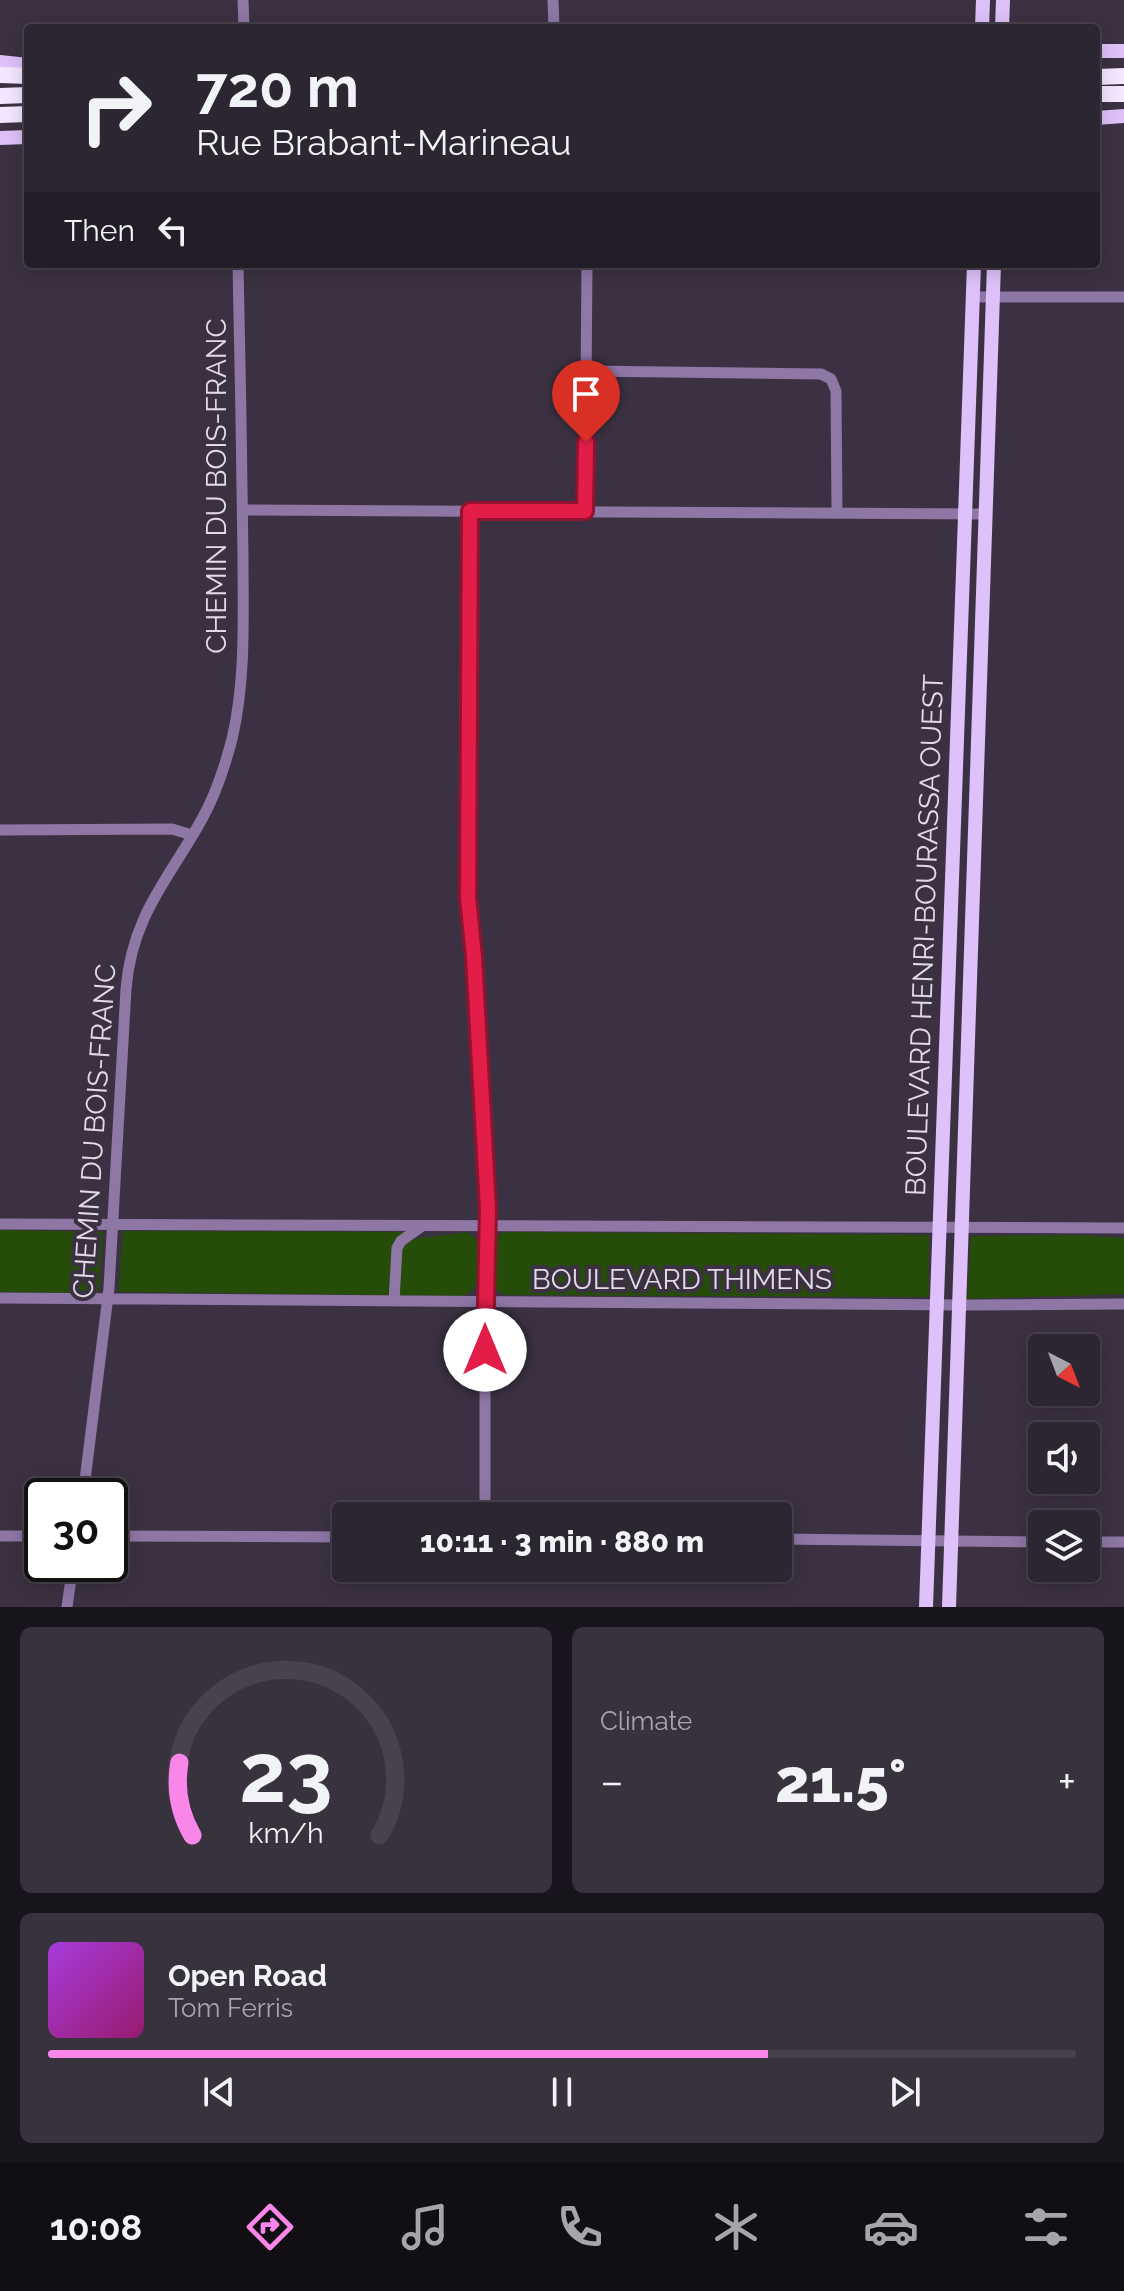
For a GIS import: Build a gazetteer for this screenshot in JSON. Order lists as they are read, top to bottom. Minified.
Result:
{"streets":{"main road":["BOULEVARD HENRI-BOURASSA OUEST"],"street":["CHEMIN DU BOIS-FRANC","BOULEVARD THIMENS"]},"crossings":[["CHEMIN DU BOIS-FRANC","BOULEVARD THIMENS"],["BOULEVARD HENRI-BOURASSA OUEST","BOULEVARD THIMENS"]],"north":"bottom right","page":{"turn":["720 m","Rue Brabant-Marineau"],"then":"Then","limit":"30","trip":"10:11 · 3 min · 880 m","tile":"Climate","heat":["−","21.5°","+"],"song":["Open Road","Tom Ferris"],"tabs":"10:08","gauge":["23","km/h"]}}
